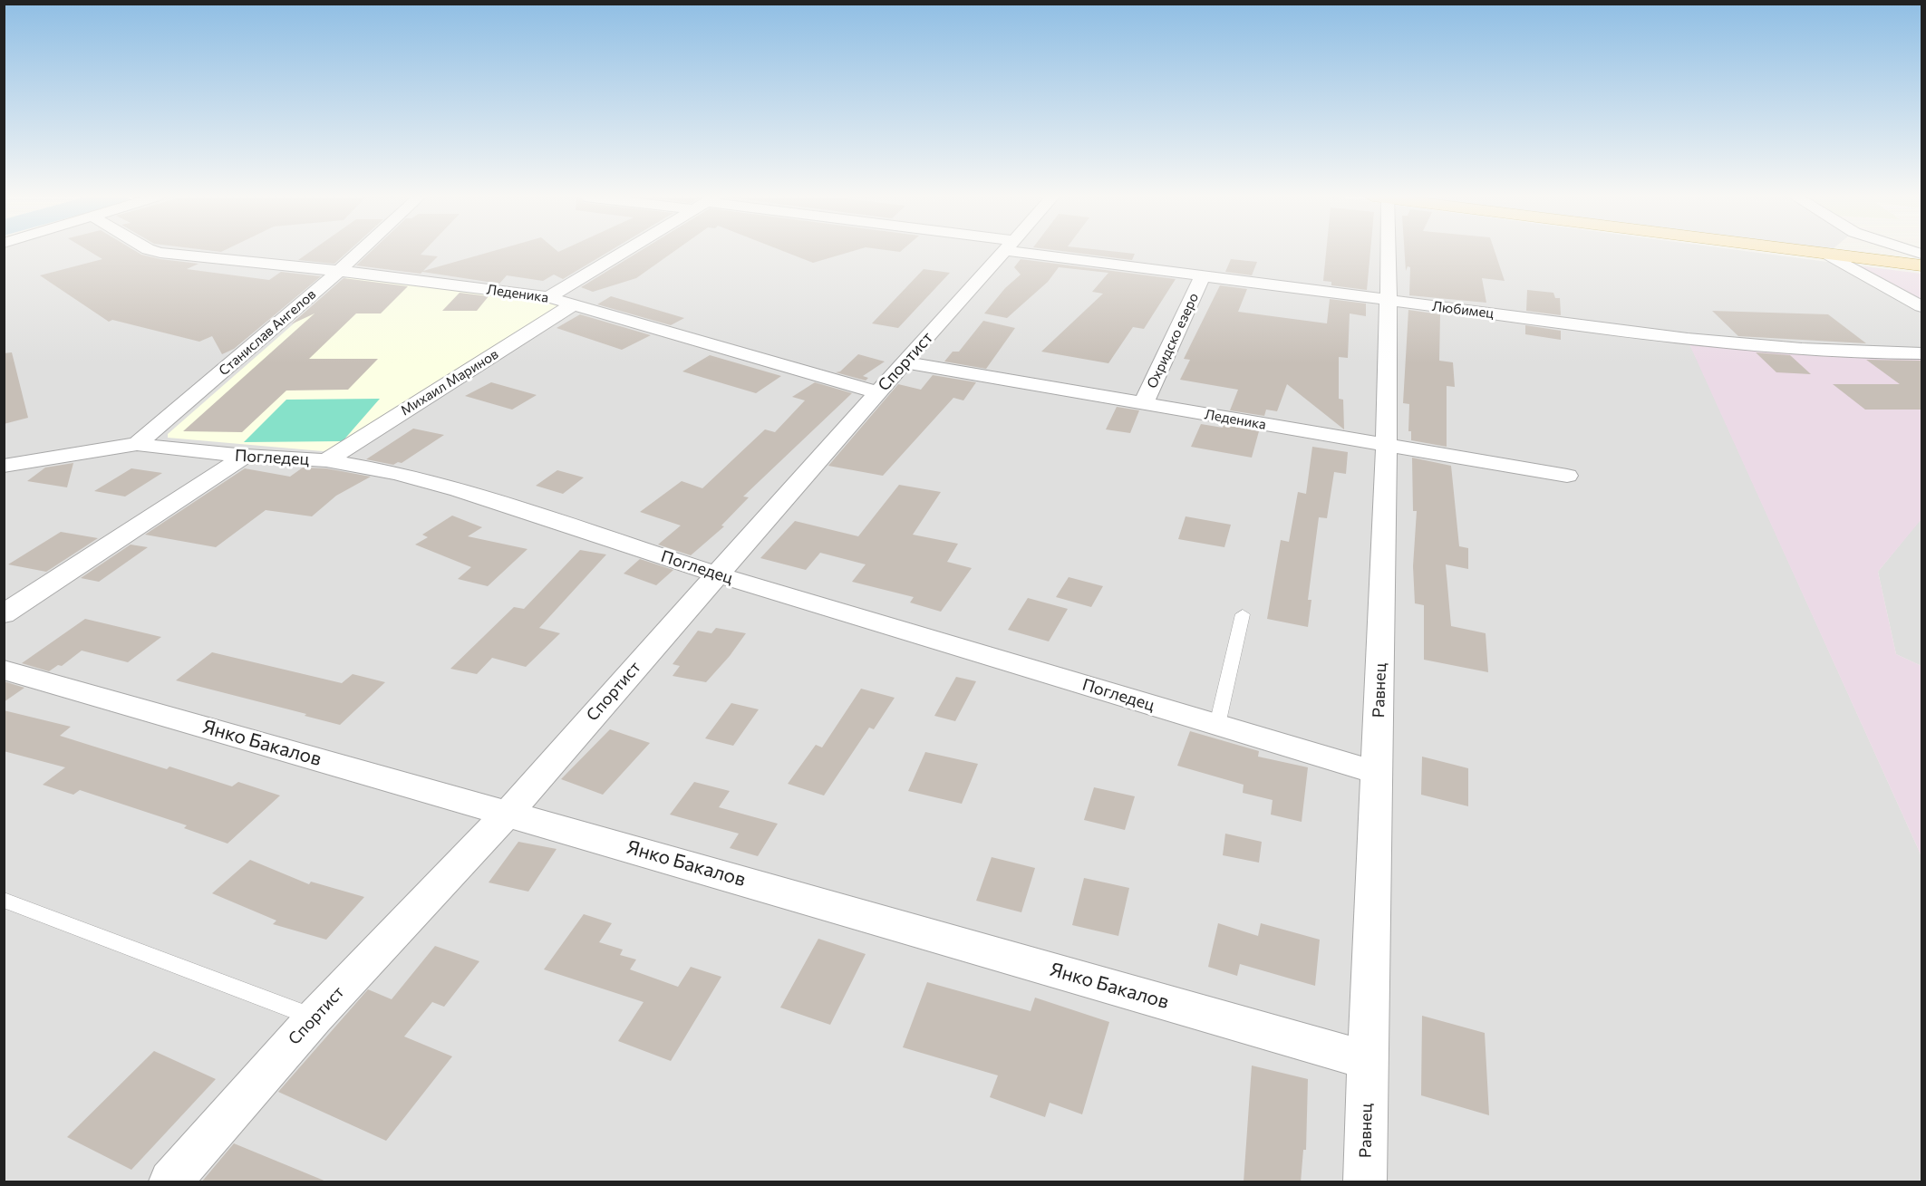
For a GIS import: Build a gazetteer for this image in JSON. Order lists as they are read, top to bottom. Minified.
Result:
{"streets":{"street":["Леденика","Любимец","Станислав Ангелов","Охридско езеро","Спортист","Михаил Маринов","Погледец","Равнец","Янко Бакалов"]},"crossings":[["Леденика","Станислав Ангелов"],["Леденика","Охридско езеро"],["Леденика","Спортист"],["Леденика","Михаил Маринов"],["Леденика","Равнец"],["Любимец","Охридско езеро"],["Любимец","Равнец"],["Станислав Ангелов","Погледец"],["Спортист","Погледец"],["Спортист","Янко Бакалов"],["Михаил Маринов","Погледец"],["Погледец","Равнец"],["Равнец","Янко Бакалов"]]}
